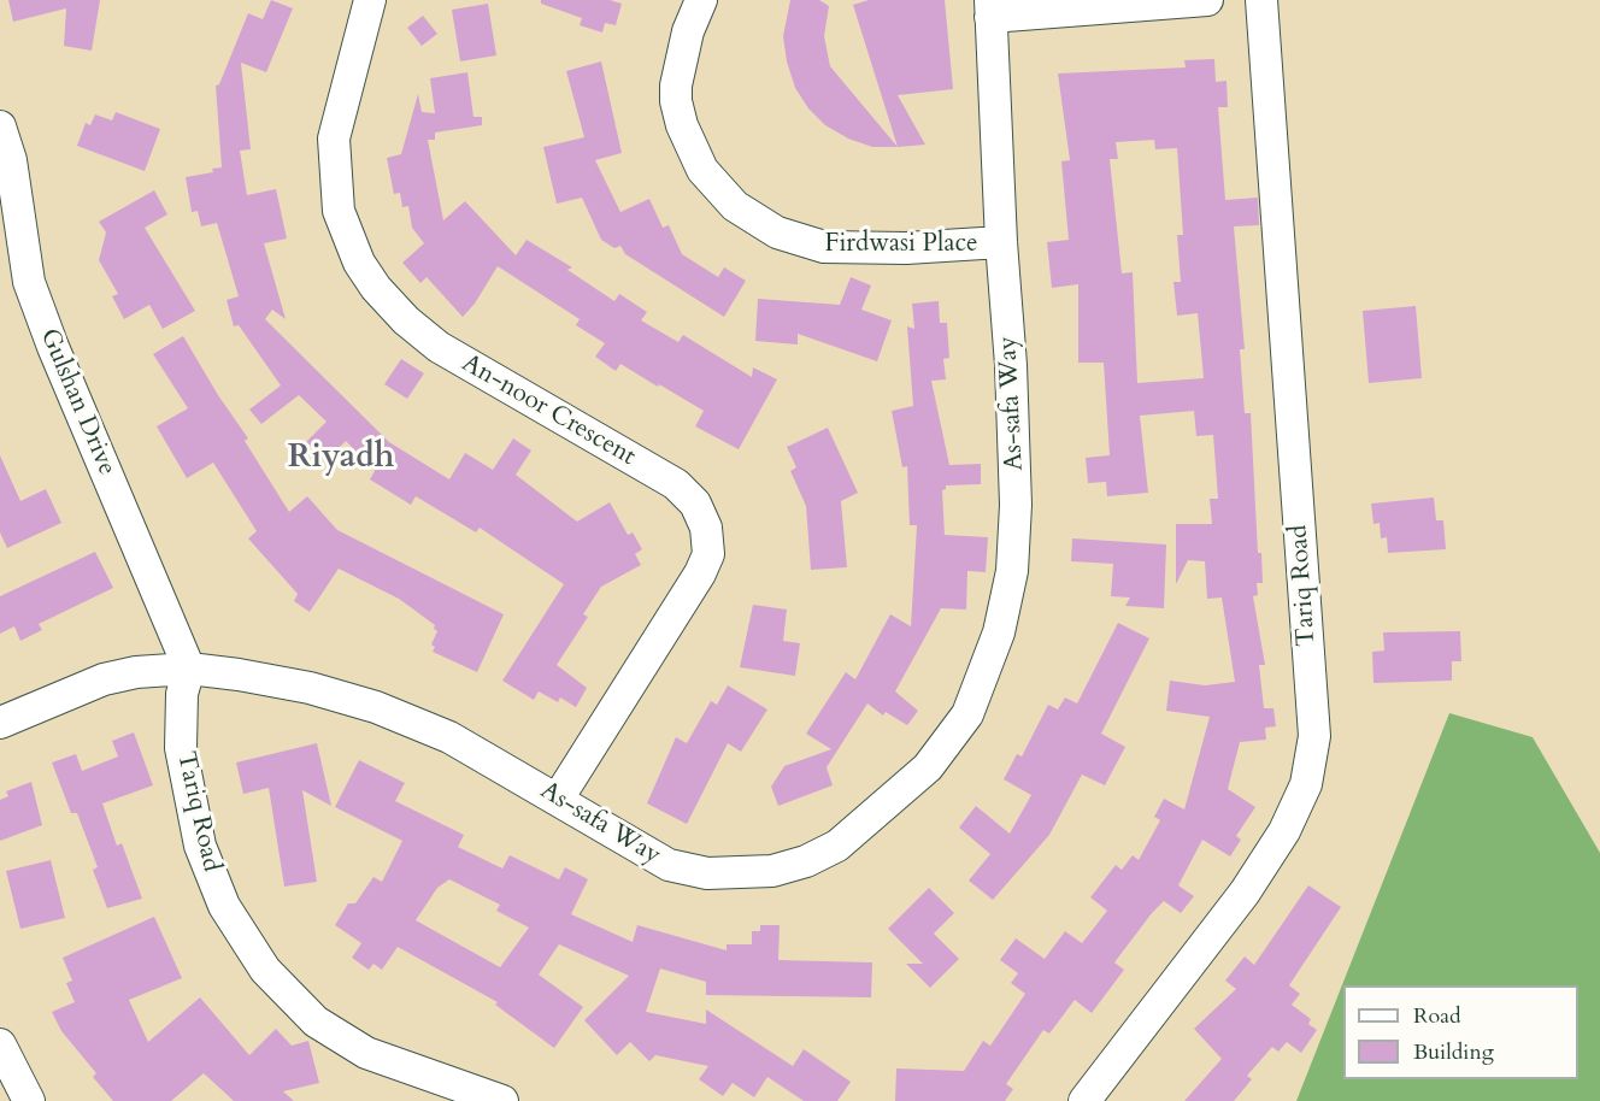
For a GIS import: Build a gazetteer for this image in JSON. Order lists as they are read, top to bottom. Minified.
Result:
{"streets":{"street":["Firdwasi Place","Gulshan Drive","As-safa Way","An-noor Crescent","Tariq Road"]},"crossings":[["Firdwasi Place","As-safa Way"],["Gulshan Drive","As-safa Way"],["Gulshan Drive","Tariq Road"],["As-safa Way","An-noor Crescent"],["As-safa Way","Tariq Road"]],"districts":["Riyadh"],"legend":["Road","Building"]}
